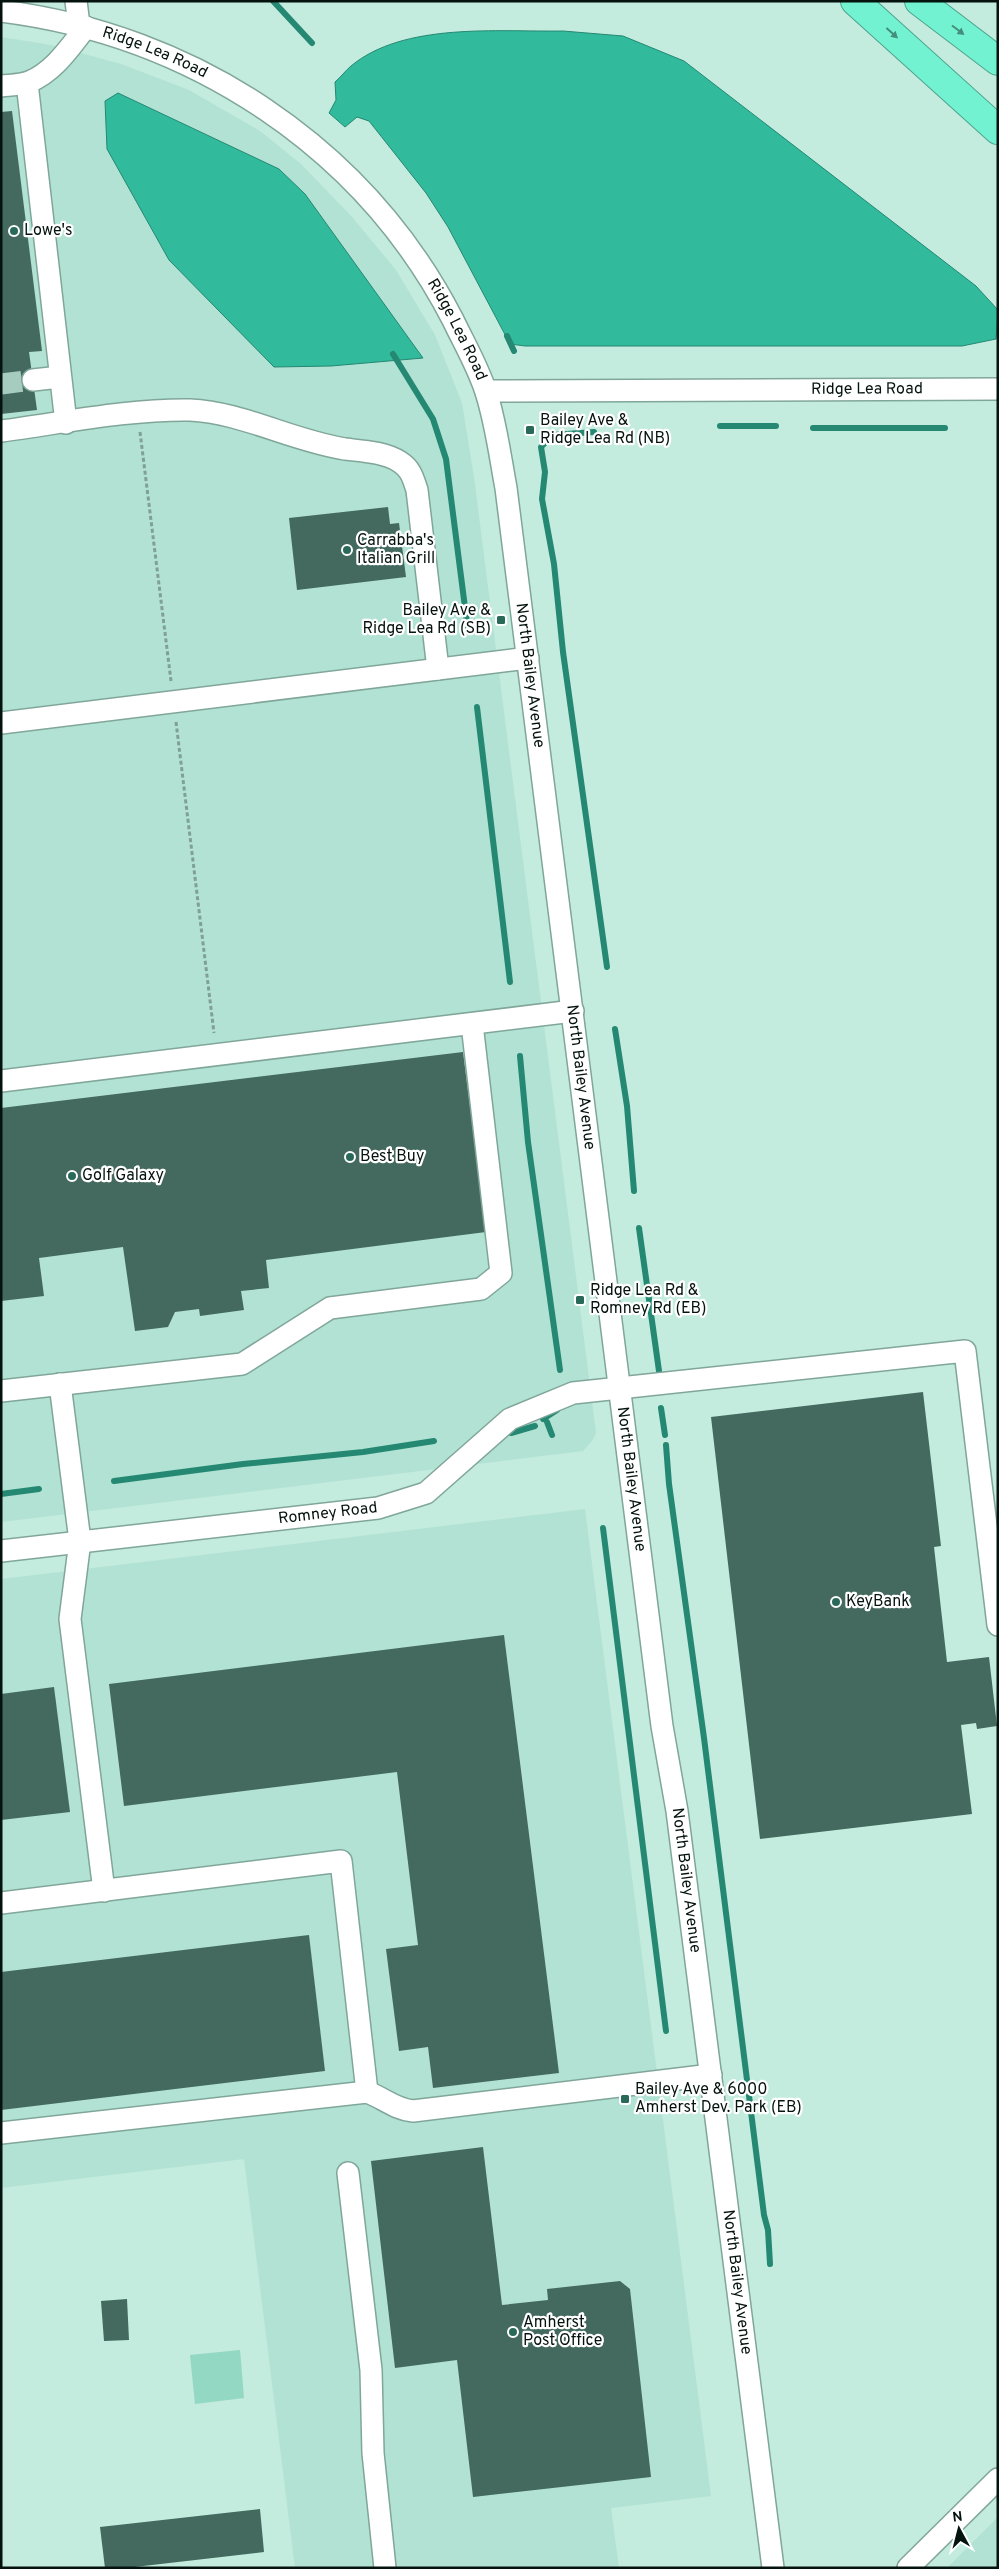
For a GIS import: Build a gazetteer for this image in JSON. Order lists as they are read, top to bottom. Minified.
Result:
{"streets":{"street":["Ridge Lea Road","North Bailey Avenue","Romney Road"]},"crossings":[["Ridge Lea Road","North Bailey Avenue"],["North Bailey Avenue","Romney Road"]],"places":{"other":["Lowe's","Carrabba's Italian Grill","Best Buy","Golf Galaxy","KeyBank","Amherst Post Office"],"transit":["Bailey Ave & Ridge Lea Rd (NB)","Bailey Ave & Ridge Lea Rd (SB)","Ridge Lea Rd & Romney Rd (EB)","Bailey Ave & 6000 Amherst Dev. Park (EB)"]},"north":"top"}
